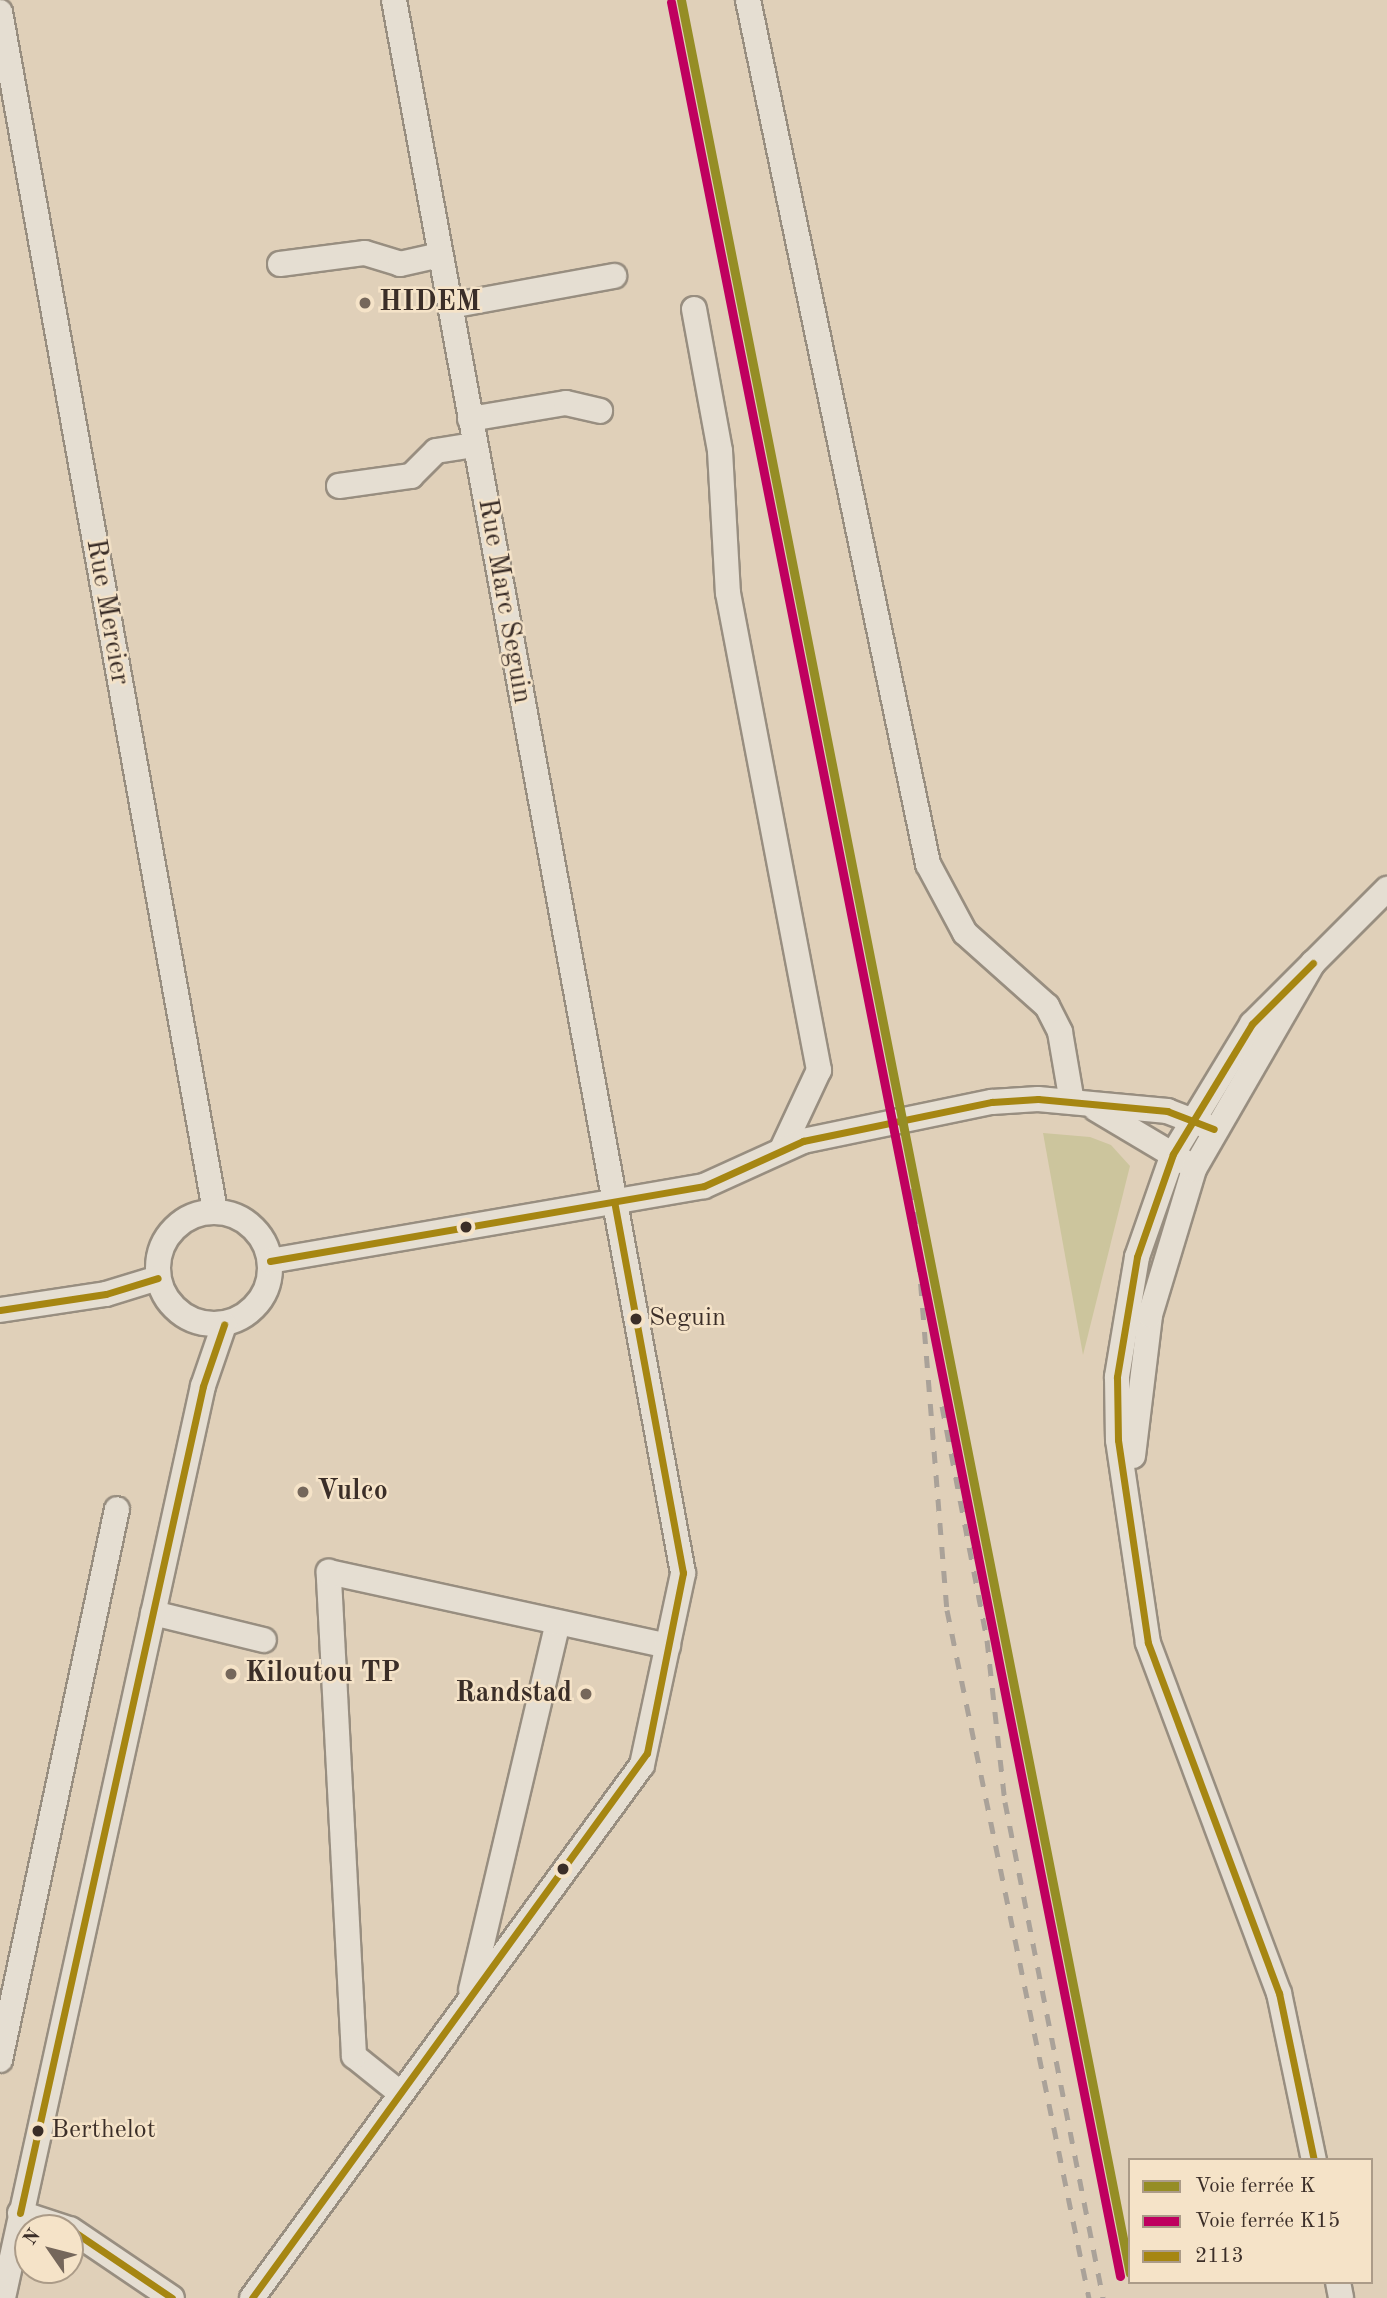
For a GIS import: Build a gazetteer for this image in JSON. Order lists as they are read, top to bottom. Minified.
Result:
{"streets":{"street":["Rue Marc Seguin","Rue Mercier"]},"places":["HIDEM","Seguin","Vulco","Kiloutou TP","Randstad","Berthelot"],"lines":["rail line K","rail line K15","transit line 2113"],"legend":["Voie ferrée K","Voie ferrée K15","2113"],"north":"top left"}
